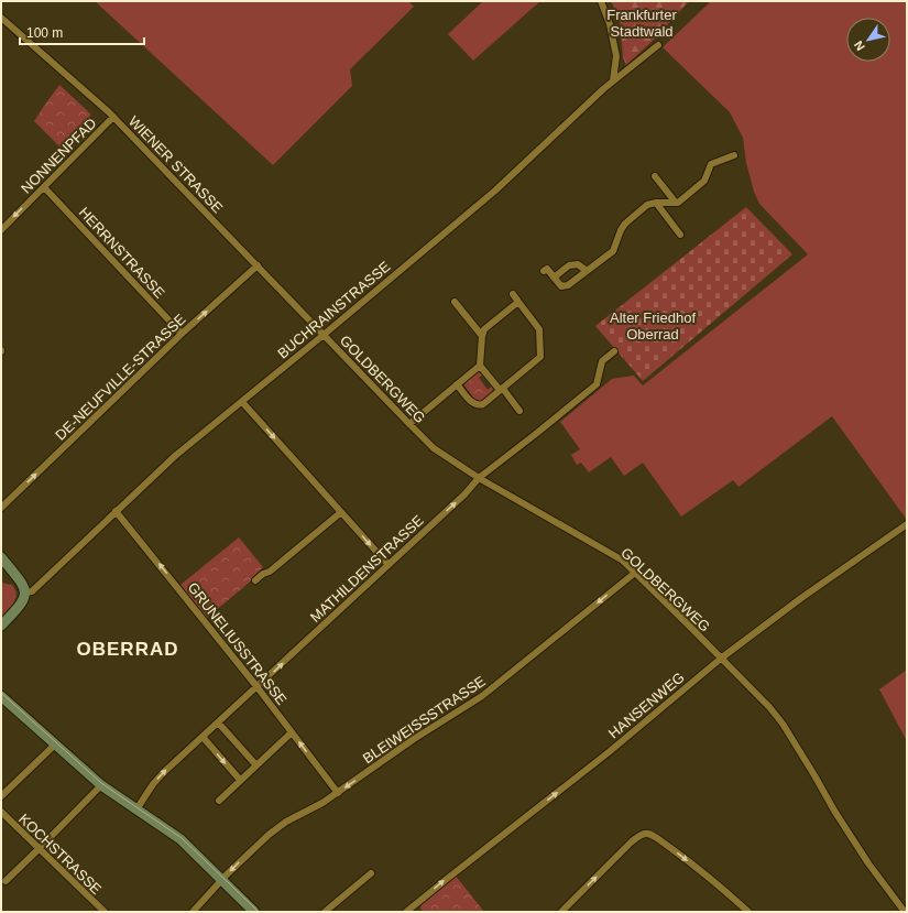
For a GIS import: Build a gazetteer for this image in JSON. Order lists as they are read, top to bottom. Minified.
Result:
{"streets":{"street":["NONNENPFAD","WIENER STRASSE","HERRNSTRASSE","BUCHRAINSTRASSE","DE-NEUFVILLE-STRASSE","GOLDBERGWEG","MATHILDENSTRASSE","GRUNELIUSSTRASSE","HANSENWEG","BLEIWEISSSTRASSE","KOCHSTRASSE"]},"crossings":[["NONNENPFAD","WIENER STRASSE"],["NONNENPFAD","HERRNSTRASSE"],["WIENER STRASSE","BUCHRAINSTRASSE"],["WIENER STRASSE","DE-NEUFVILLE-STRASSE"],["WIENER STRASSE","GOLDBERGWEG"],["HERRNSTRASSE","DE-NEUFVILLE-STRASSE"],["BUCHRAINSTRASSE","GOLDBERGWEG"],["BUCHRAINSTRASSE","GRUNELIUSSTRASSE"],["GOLDBERGWEG","MATHILDENSTRASSE"],["GOLDBERGWEG","HANSENWEG"],["GOLDBERGWEG","BLEIWEISSSTRASSE"],["MATHILDENSTRASSE","GRUNELIUSSTRASSE"],["GRUNELIUSSTRASSE","BLEIWEISSSTRASSE"]],"one_way":["NONNENPFAD","DE-NEUFVILLE-STRASSE","MATHILDENSTRASSE","GRUNELIUSSTRASSE","HANSENWEG","BLEIWEISSSTRASSE"],"districts":["OBERRAD"],"parks":["Frankfurter Stadtwald","Alter Friedhof Oberrad"],"scale_bar":"100 m","north":"bottom left"}
